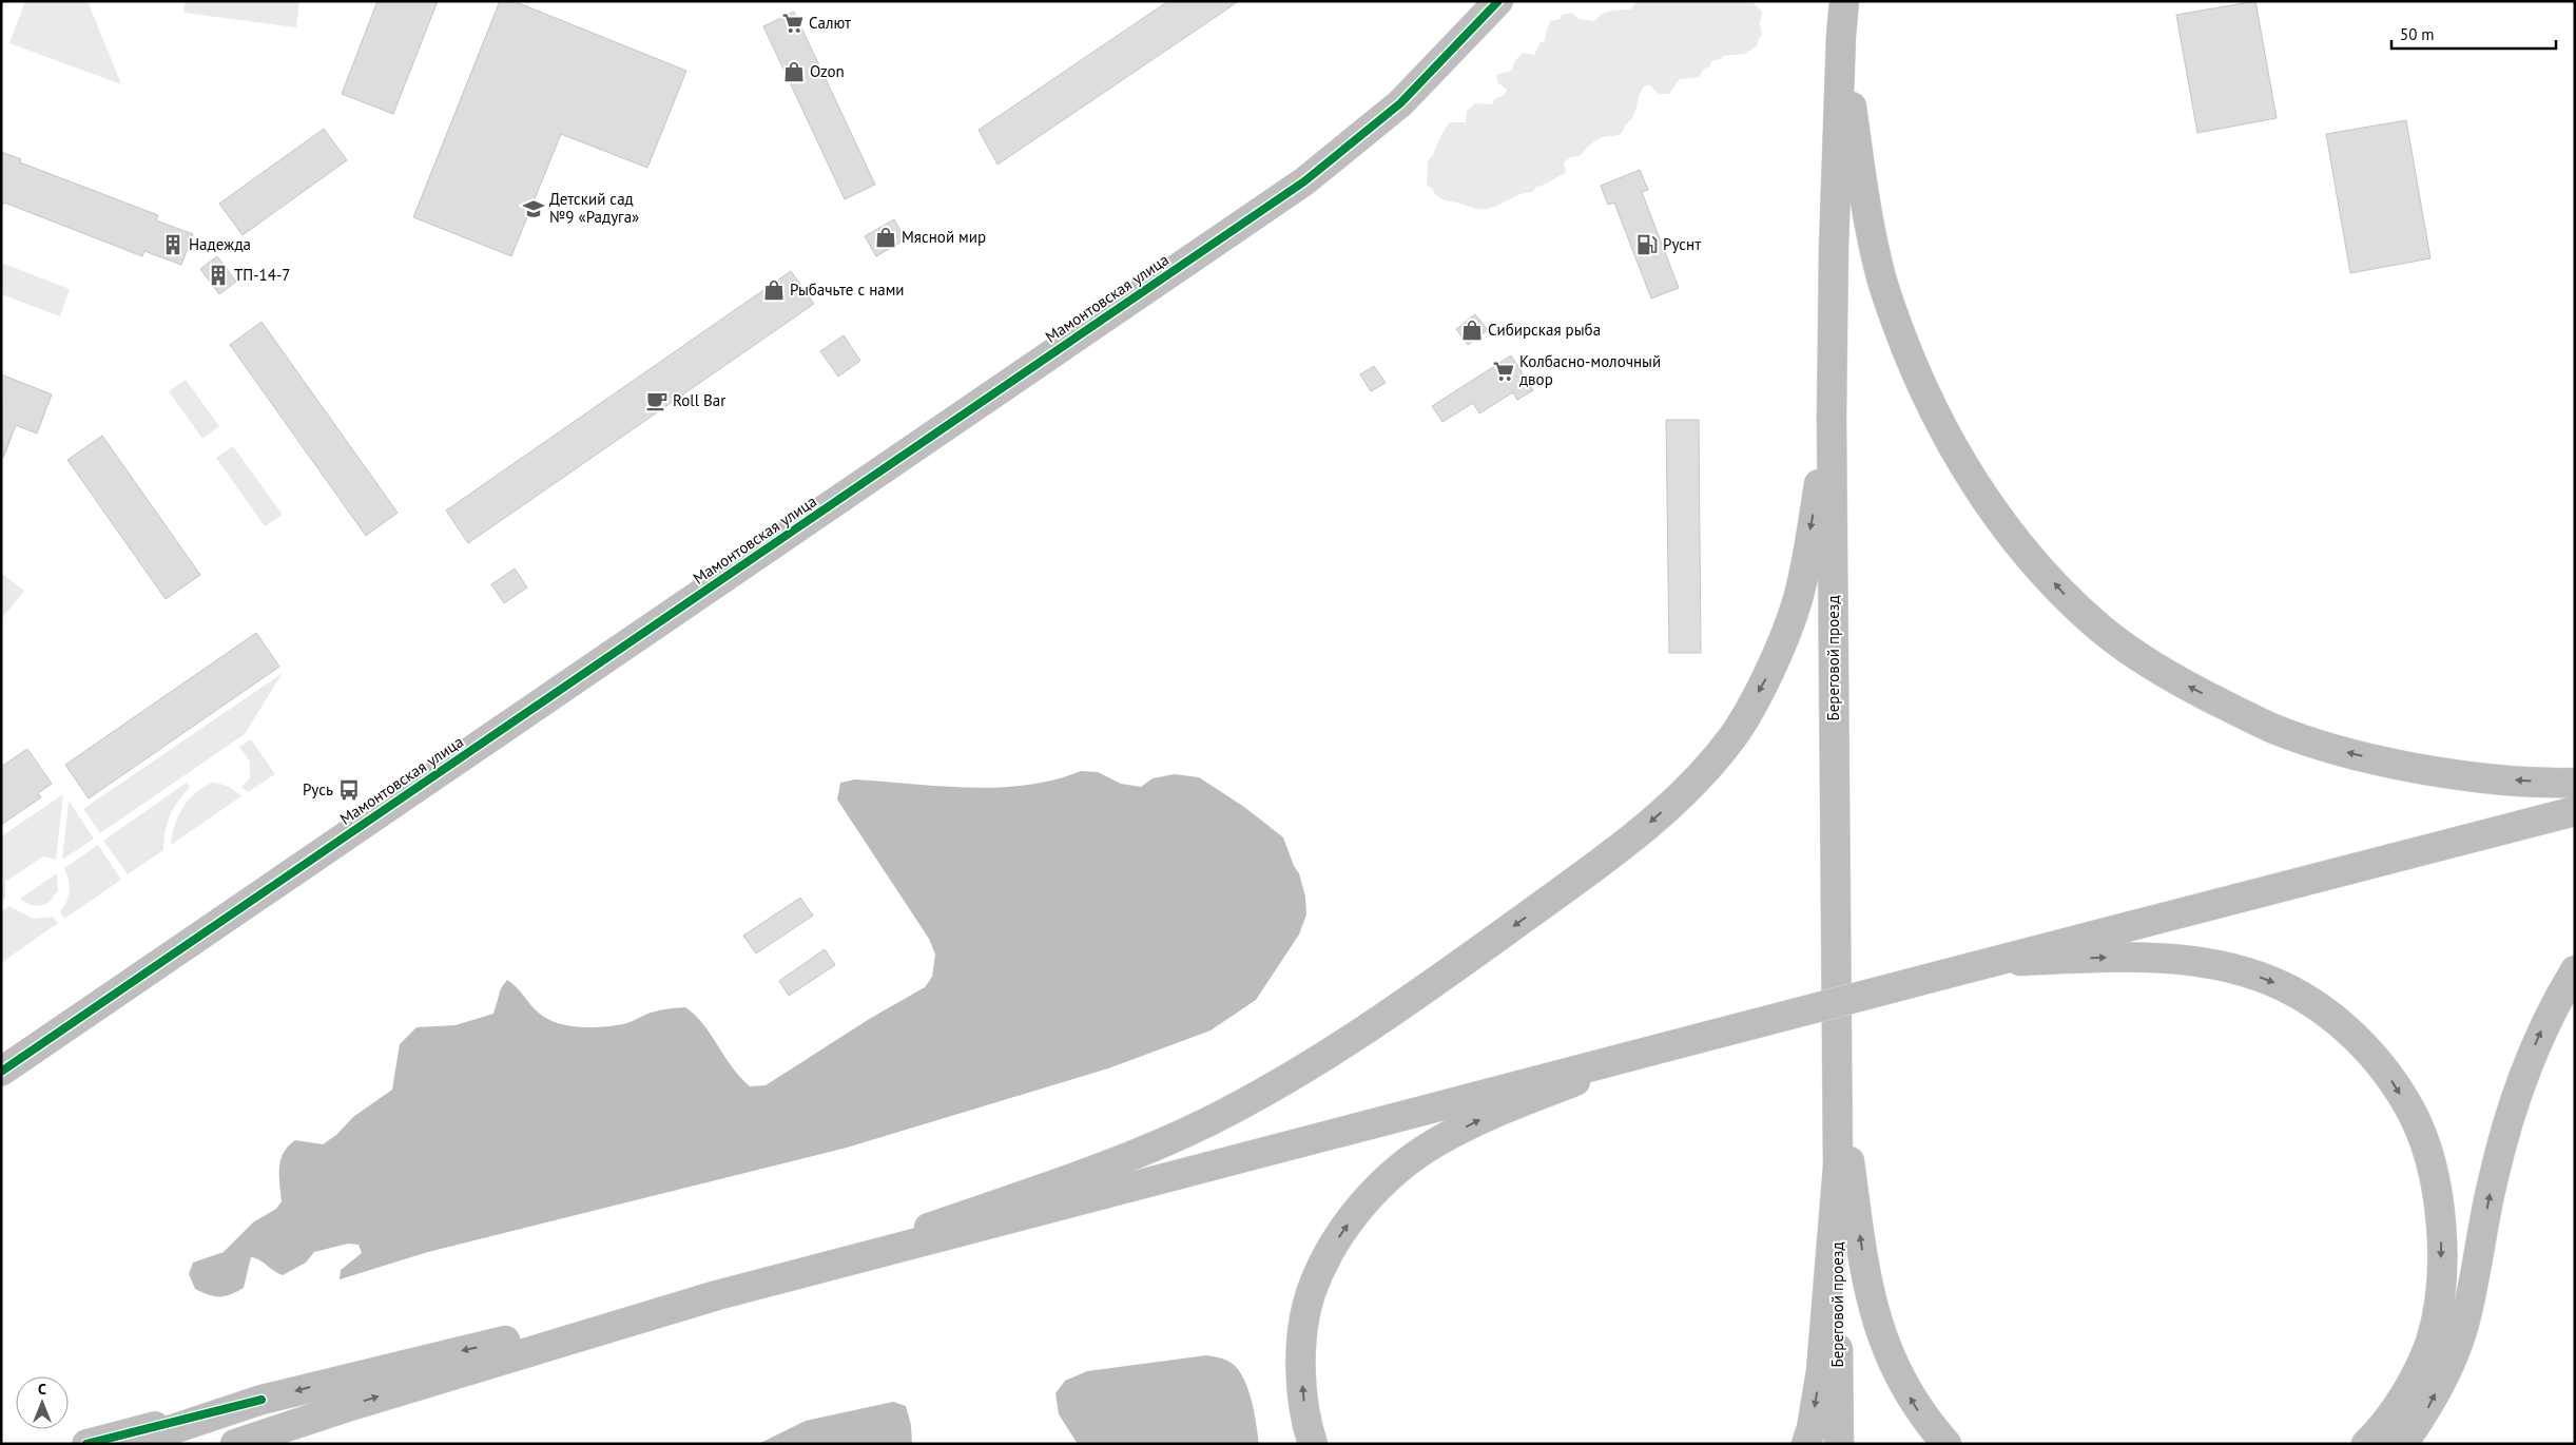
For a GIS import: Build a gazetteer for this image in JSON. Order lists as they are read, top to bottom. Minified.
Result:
{"streets":{"main road":["Береговой проезд"],"street":["Мамонтовская улица"]},"places":{"supermarket":["Салют","Колбасно-молочный двор"],"shop":["Ozon","Мясной мир","Рыбачьте с нами","Сибирская рыба"],"school or university":["Детский сад №9 «Радуга»"],"building":["Надежда","ТП-14-7"],"fuel station":["Руснт"],"cafe":["Roll Bar"],"bus stop":["Русь"]},"scale_bar":"50 m","north":"top"}
